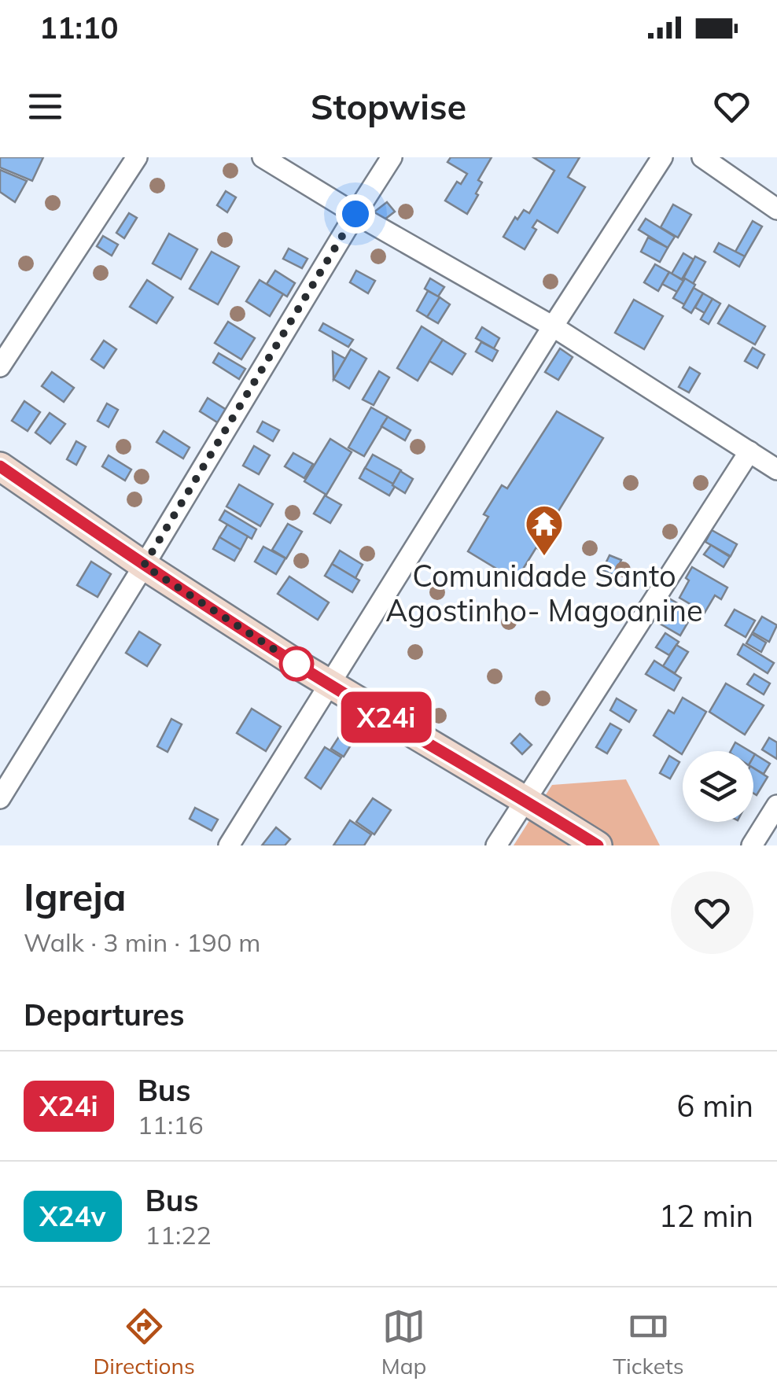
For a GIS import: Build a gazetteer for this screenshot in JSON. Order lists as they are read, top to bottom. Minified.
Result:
{"places":{"temple":["Comunidade Santo Agostinho- Magoanine"]},"lines":["bus line X24i"],"page":{"status":"11:10","header":"Stopwise","on_map":"X24i","heading":[["Igreja","Walk · 3 min · 190 m"],"Departures"],"list":[{"mark":"X24i","name":"Bus","note":"11:16","value":"6 min"},{"mark":"X24v","name":"Bus","note":"11:22","value":"12 min"}],"tabs":["Directions","Map","Tickets"]}}
